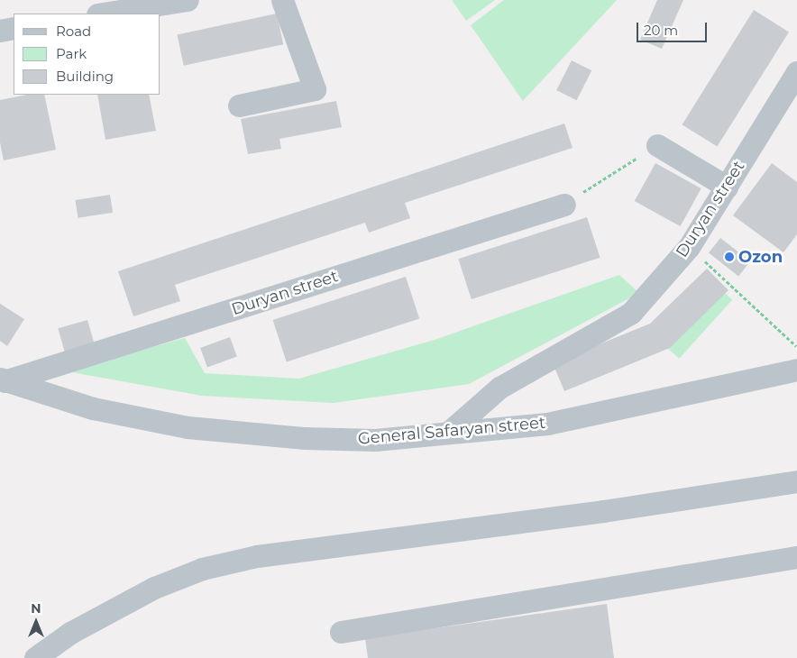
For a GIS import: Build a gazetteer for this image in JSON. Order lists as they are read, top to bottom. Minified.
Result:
{"streets":{"street":["Duryan street","General Safaryan street"]},"crossings":[["Duryan street","General Safaryan street"]],"places":["Ozon"],"legend":["Road","Park","Building"],"scale_bar":"20 m","north":"top"}
